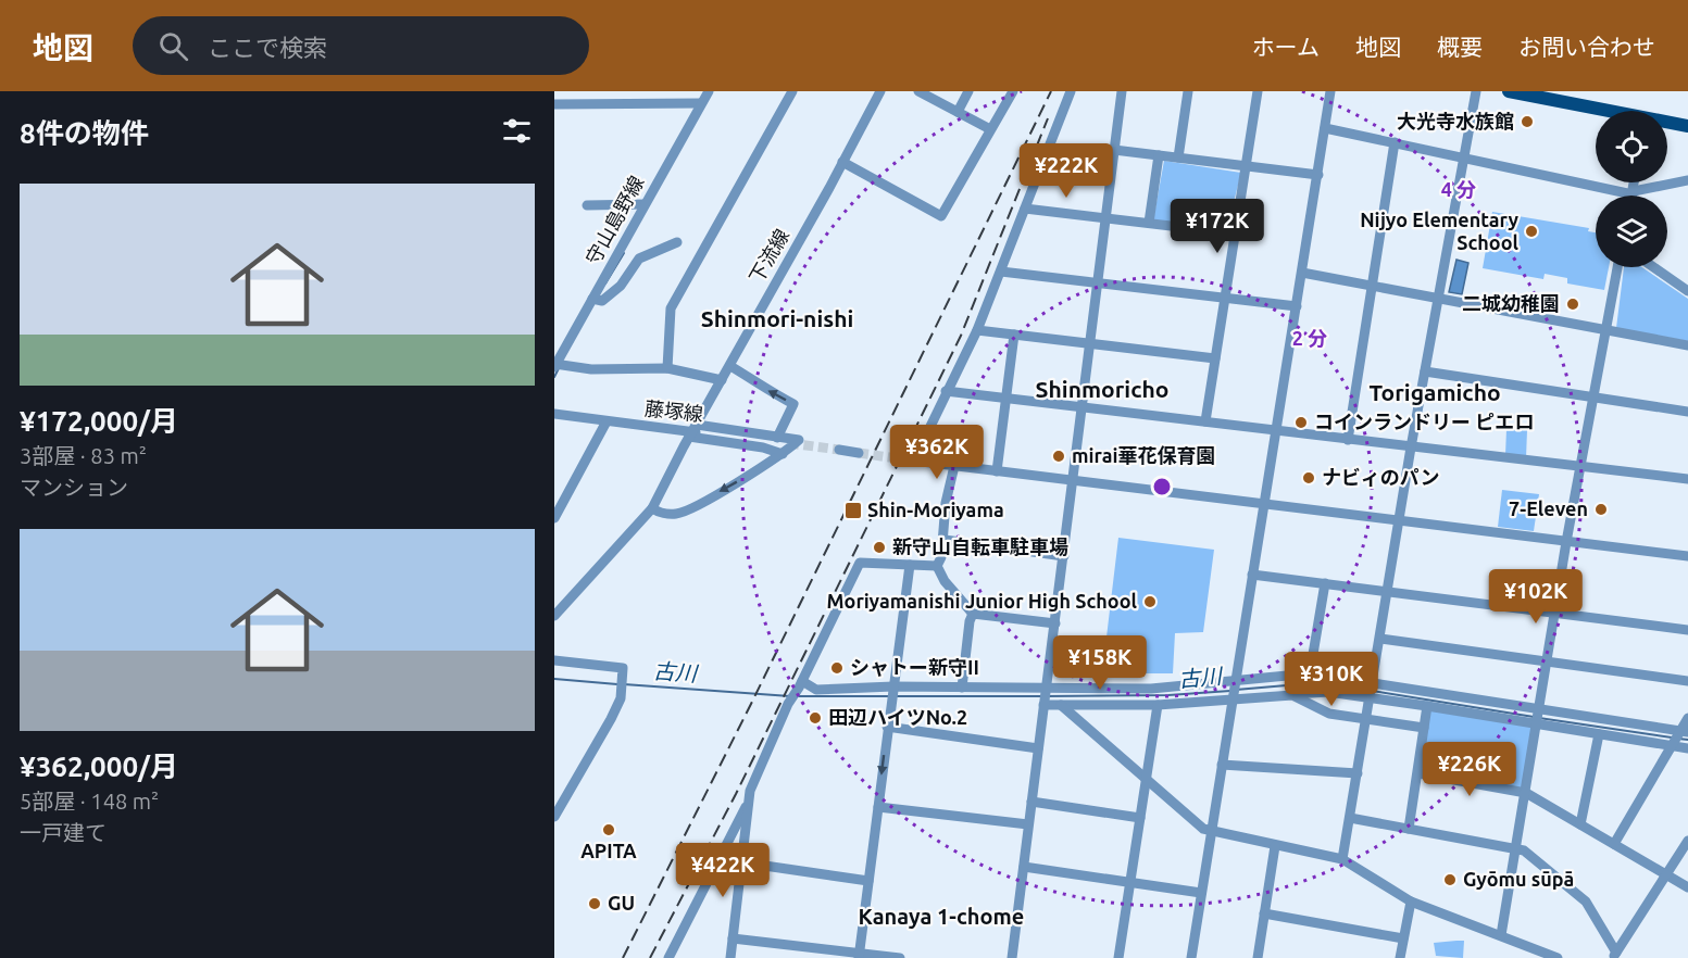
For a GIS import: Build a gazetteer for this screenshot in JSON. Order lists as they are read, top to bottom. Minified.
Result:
{"streets":{"street":["守山島野線","下流線","藤塚線"]},"crossings":[["下流線","藤塚線"]],"districts":["Shinmori-nishi","Shinmoricho","Torigamicho","Kanaya 1-chome"],"water":["古川"],"places":{"other":["大光寺水族館","Nijyo Elementary School","二城幼稚園","コインランドリー ピエロ","mirai華花保育園","ナビィのパン","7-Eleven","新守山自転車駐車場","Moriyamanishi Junior High School","シャトー新守II","田辺ハイツNo.2","APITA","Gyōmu sūpā","GU"],"transit":["Shin-Moriyama"]},"page":{"header":"地図","search":"ここで検索","nav":["ホーム","地図","概要","お問い合わせ"],"heading":"8件の物件","price":["¥222K","¥172K","¥362K","¥102K","¥158K","¥310K","¥226K","¥422K"],"list":[{"name":"¥172,000/月","note":"3部屋 · 83 m² · マンション"},{"name":"¥362,000/月","note":"5部屋 · 148 m² · 一戸建て"}]},"rings":["4 分","2 分"]}
